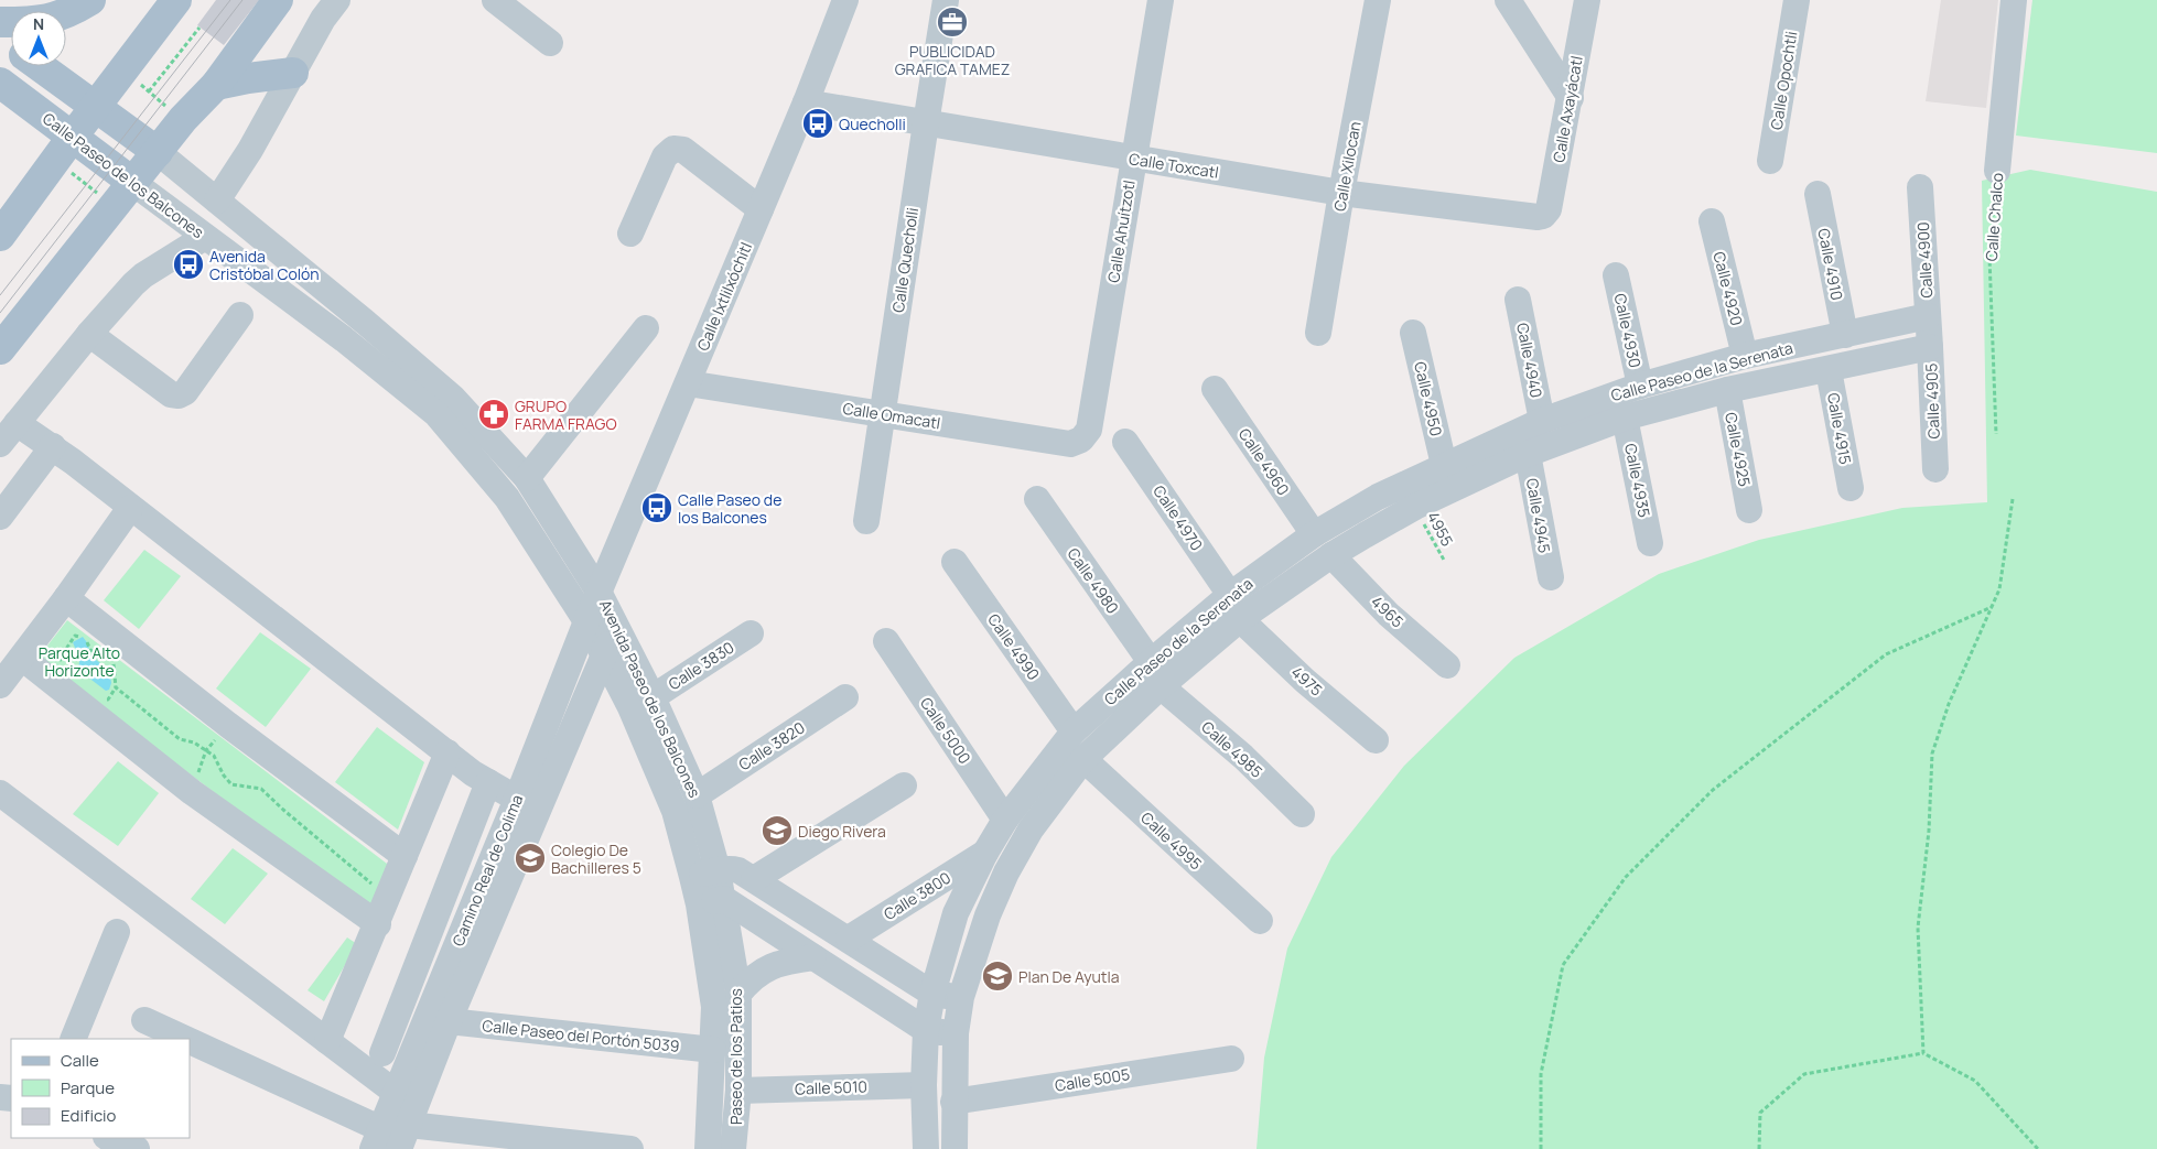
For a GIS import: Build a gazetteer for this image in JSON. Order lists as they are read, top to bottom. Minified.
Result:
{"streets":{"main road":["Calle Paseo de los Balcones"],"street":["Calle Opochtli","Calle Axayácatl","Calle Toxcatl","Calle Xilocan","Calle Chalco","Calle Ahuítzotl","Calle Quecholli","Calle 4900","Calle 4910","Calle 4920","Calle Ixtlilxóchitl","Calle 4930","Calle 4940","Calle Paseo de la Serenata","Calle 4950","Calle 4905","Calle Omacatl","Calle 4915","Calle 4925","Calle 4960","Calle 4935","Calle 4945","Calle 4970","Calle 4980","4965","Calle 4990","Calle 3830","4975","Avenida Paseo de los Balcones","Calle 5000","Calle 3820","Calle 4985","Calle 4995","Camino Real de Colima","Calle 3800","Calle Paseo del Portón 5039","Paseo de los Patios","Calle 5005","Calle 5010"],"path":["4955"]},"crossings":[["Calle Axayácatl","Calle Toxcatl"],["Calle Toxcatl","Calle Xilocan"],["Calle Toxcatl","Calle Ahuítzotl"],["Calle Toxcatl","Calle Quecholli"],["Calle Toxcatl","Calle Ixtlilxóchitl"],["Calle Paseo de los Balcones","Avenida Paseo de los Balcones"],["Calle Paseo de los Balcones","Camino Real de Colima"],["Calle Ahuítzotl","Calle Omacatl"],["Calle Quecholli","Calle Omacatl"],["Calle 4900","Calle Paseo de la Serenata"],["Calle 4900","Calle 4905"],["Calle 4910","Calle Paseo de la Serenata"],["Calle 4920","Calle Paseo de la Serenata"],["Calle Ixtlilxóchitl","Calle Omacatl"],["Calle Ixtlilxóchitl","Avenida Paseo de los Balcones"],["Calle Ixtlilxóchitl","Camino Real de Colima"],["Calle 4930","Calle Paseo de la Serenata"],["Calle 4940","Calle Paseo de la Serenata"],["Calle Paseo de la Serenata","Calle 4950"],["Calle Paseo de la Serenata","Calle 4905"],["Calle Paseo de la Serenata","Calle 4915"],["Calle Paseo de la Serenata","Calle 4925"],["Calle Paseo de la Serenata","Calle 4960"],["Calle Paseo de la Serenata","Calle 4935"],["Calle Paseo de la Serenata","Calle 4945"],["Calle Paseo de la Serenata","Calle 4970"],["Calle Paseo de la Serenata","4955"],["Calle Paseo de la Serenata","Calle 4980"],["Calle Paseo de la Serenata","4965"],["Calle Paseo de la Serenata","Calle 4990"],["Calle Paseo de la Serenata","4975"],["Calle Paseo de la Serenata","Calle 5000"],["Calle Paseo de la Serenata","Calle 4985"],["Calle Paseo de la Serenata","Calle 4995"],["Calle Paseo de la Serenata","Calle 3800"],["Calle Paseo de la Serenata","Calle 5005"],["Calle Paseo de la Serenata","Calle 5010"],["Calle 3830","Avenida Paseo de los Balcones"],["Avenida Paseo de los Balcones","Calle 3820"],["Avenida Paseo de los Balcones","Camino Real de Colima"],["Avenida Paseo de los Balcones","Paseo de los Patios"],["Camino Real de Colima","Calle Paseo del Portón 5039"],["Calle Paseo del Portón 5039","Paseo de los Patios"],["Paseo de los Patios","Calle 5010"]],"parks":["Parque Alto Horizonte"],"places":{"office":["PUBLICIDAD GRAFICA TAMEZ"],"bus stop":["Quecholli","Avenida Cristóbal Colón","Calle Paseo de los Balcones"],"pharmacy":["GRUPO FARMA FRAGO"],"school or university":["Diego Rivera","Colegio De Bachilleres 5","Plan De Ayutla"]},"legend":["Calle","Parque","Edificio"],"north":"top"}
